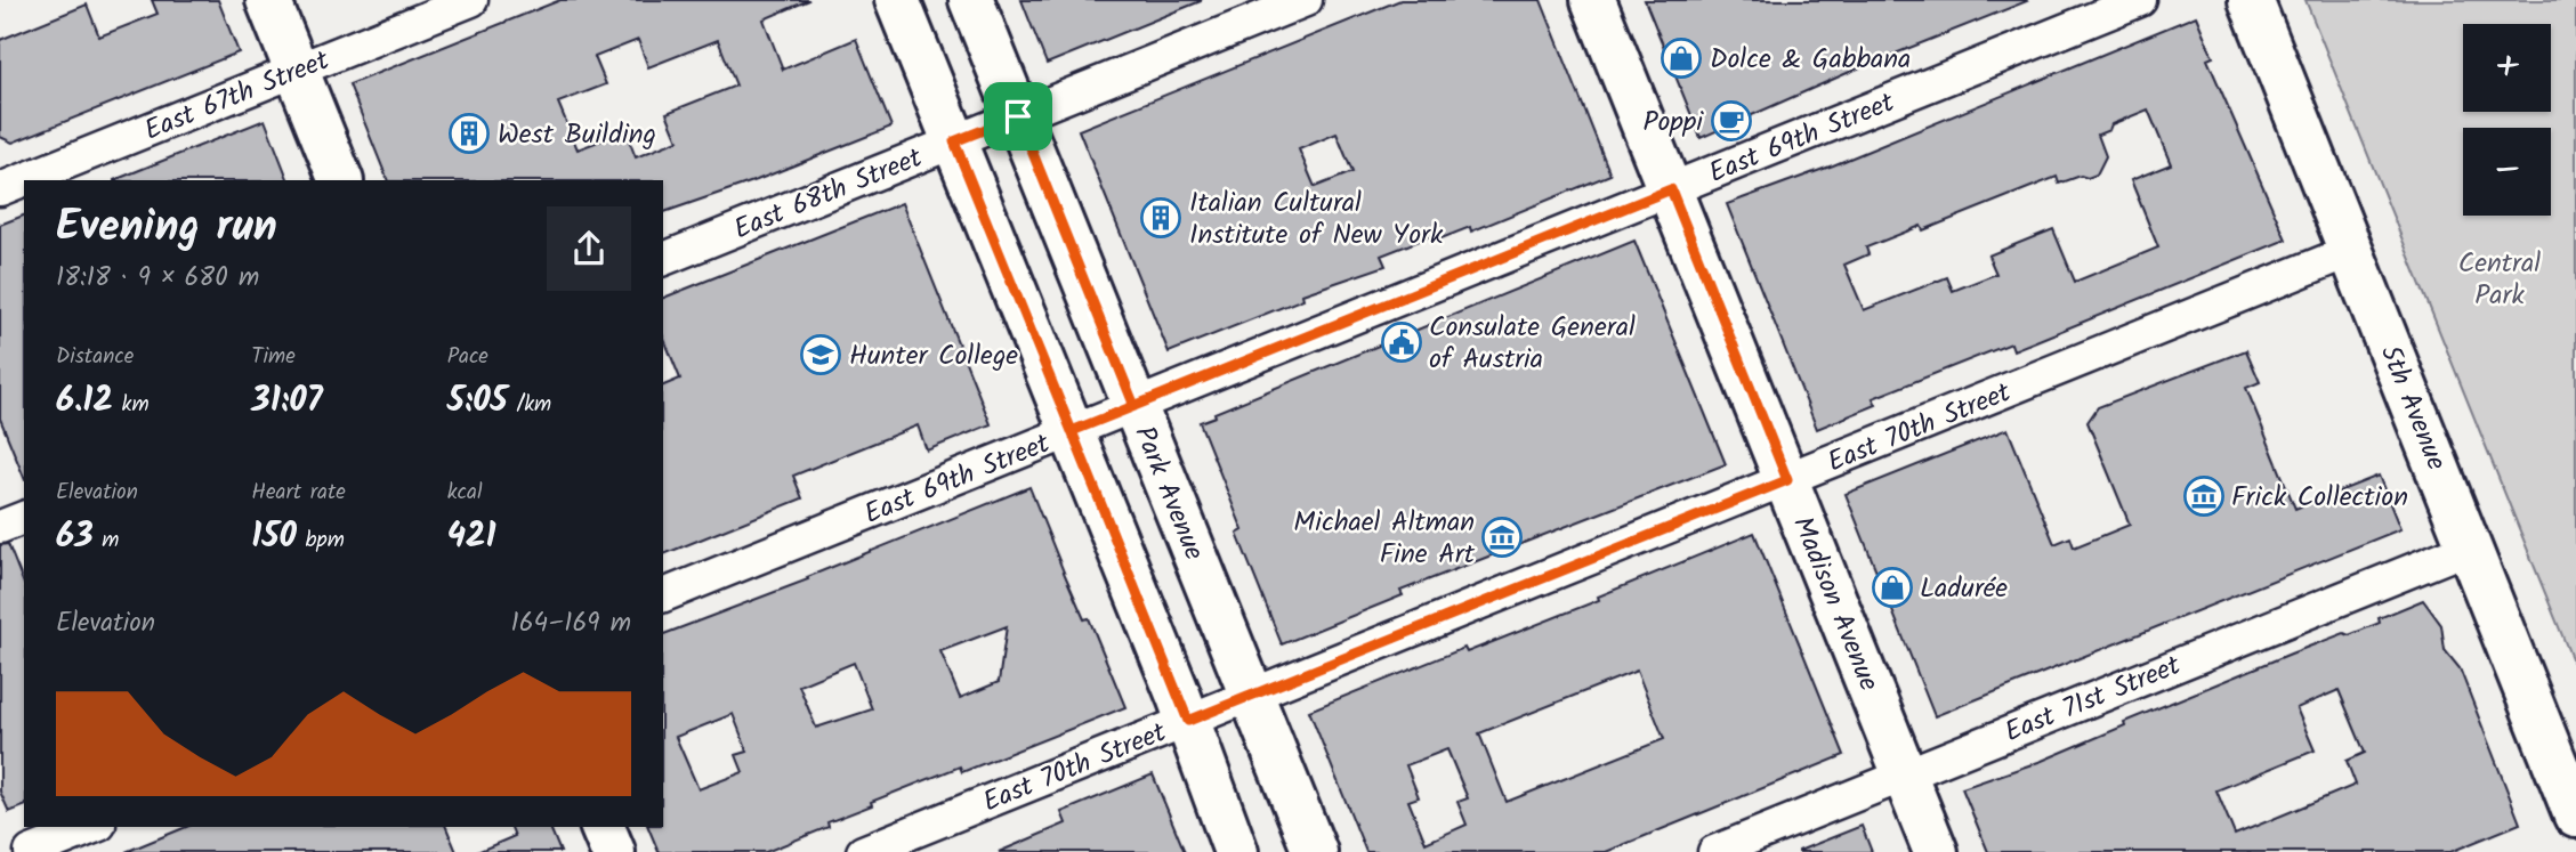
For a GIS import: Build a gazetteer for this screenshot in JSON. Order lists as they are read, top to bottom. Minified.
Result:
{"streets":{"main road":["5th Avenue","Park Avenue","Madison Avenue"],"street":["East 67th Street","East 69th Street","East 68th Street","East 70th Street","East 71st Street"]},"crossings":[["East 69th Street","Park Avenue"],["East 69th Street","Madison Avenue"],["East 68th Street","Park Avenue"],["5th Avenue","East 70th Street"],["5th Avenue","East 71st Street"],["East 70th Street","Park Avenue"],["East 70th Street","Madison Avenue"],["Madison Avenue","East 71st Street"]],"parks":["Central Park"],"places":{"shop":["Dolce & Gabbana","Ladurée"],"cafe":["Poppi"],"building":["West Building","Italian Cultural Institute of New York"],"public building":["Consulate General of Austria"],"school or university":["Hunter College"],"museum":["Frick Collection","Michael Altman Fine Art"]},"page":{"map_buttons":["+","−"],"heading":["Evening run","18:18 · 9 × 680 m"],"stats":[["Distance","6.12 km"],["Time","31:07"],["Pace","5:05 /km"],["Elevation","63 m"],["Heart rate","150 bpm"],["kcal","421"]],"chart":["Elevation","164–169 m"]}}
